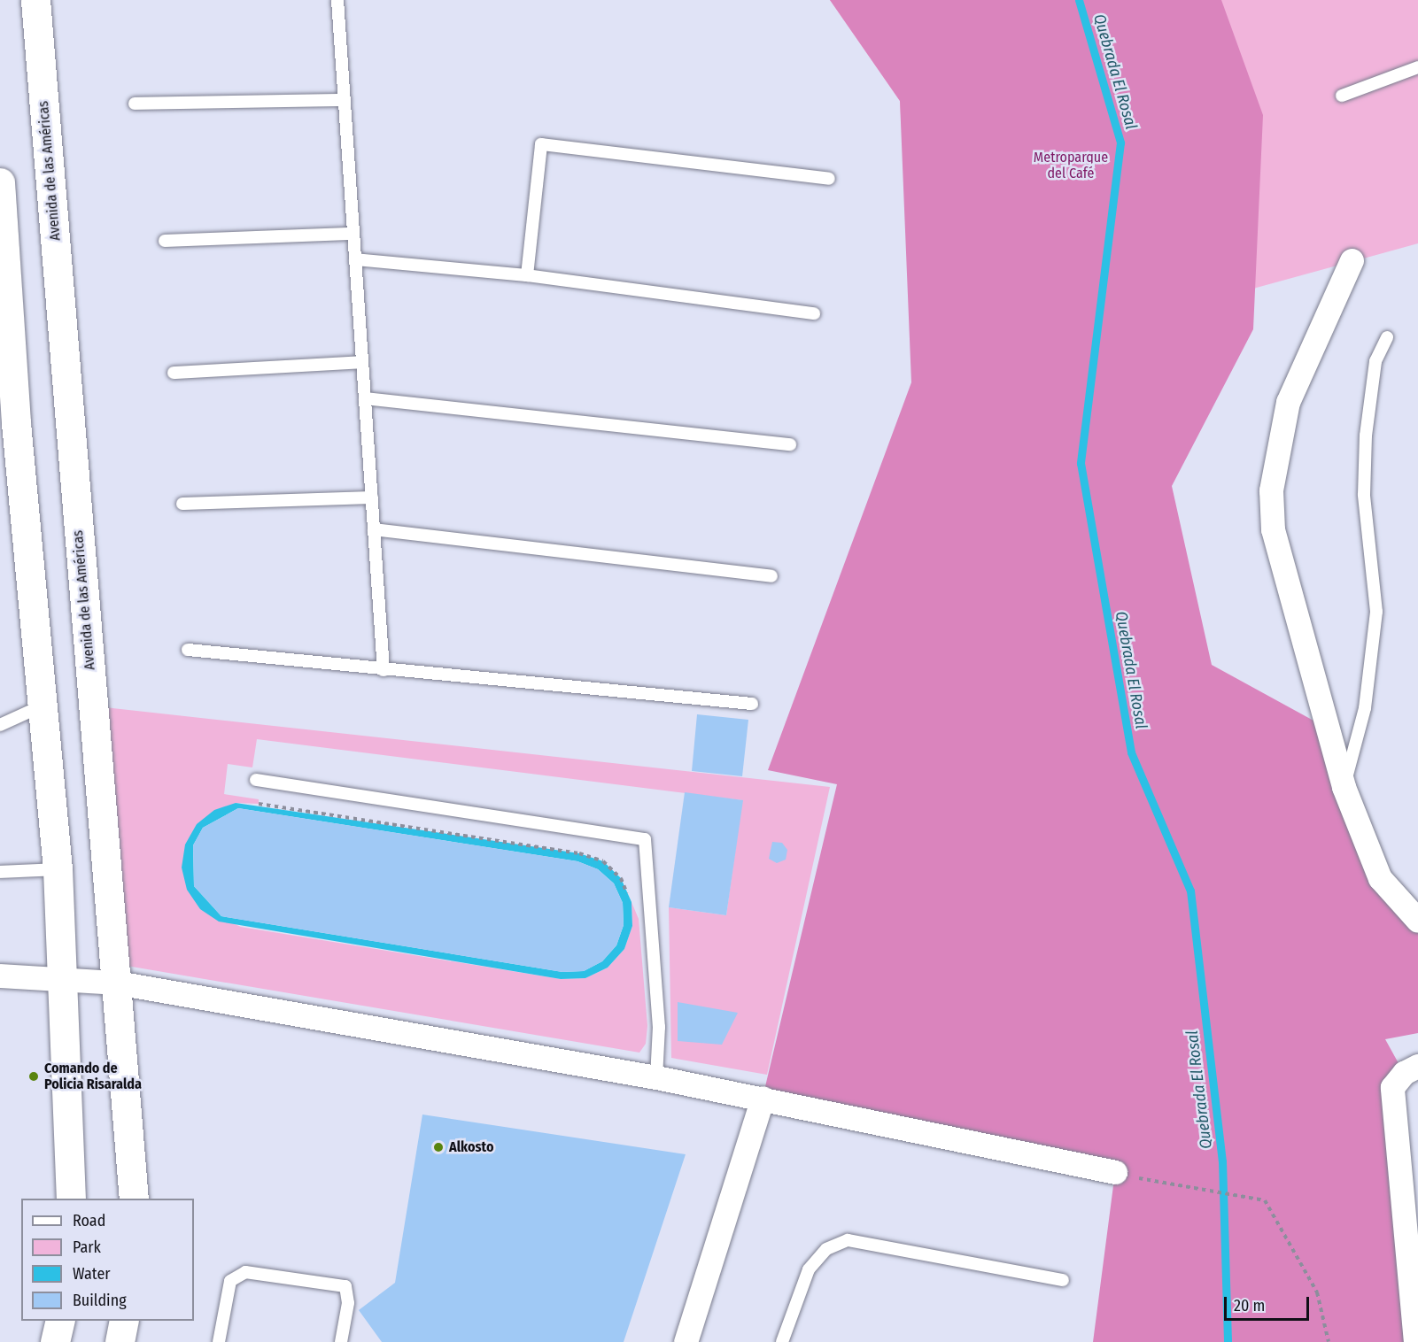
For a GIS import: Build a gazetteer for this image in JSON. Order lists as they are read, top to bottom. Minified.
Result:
{"streets":{"main road":["Avenida de las Américas"]},"water":["Quebrada El Rosal"],"parks":["Metroparque del Café"],"places":["Comando de Policia Risaralda","Alkosto"],"legend":["Road","Park","Water","Building"],"scale_bar":"20 m"}
